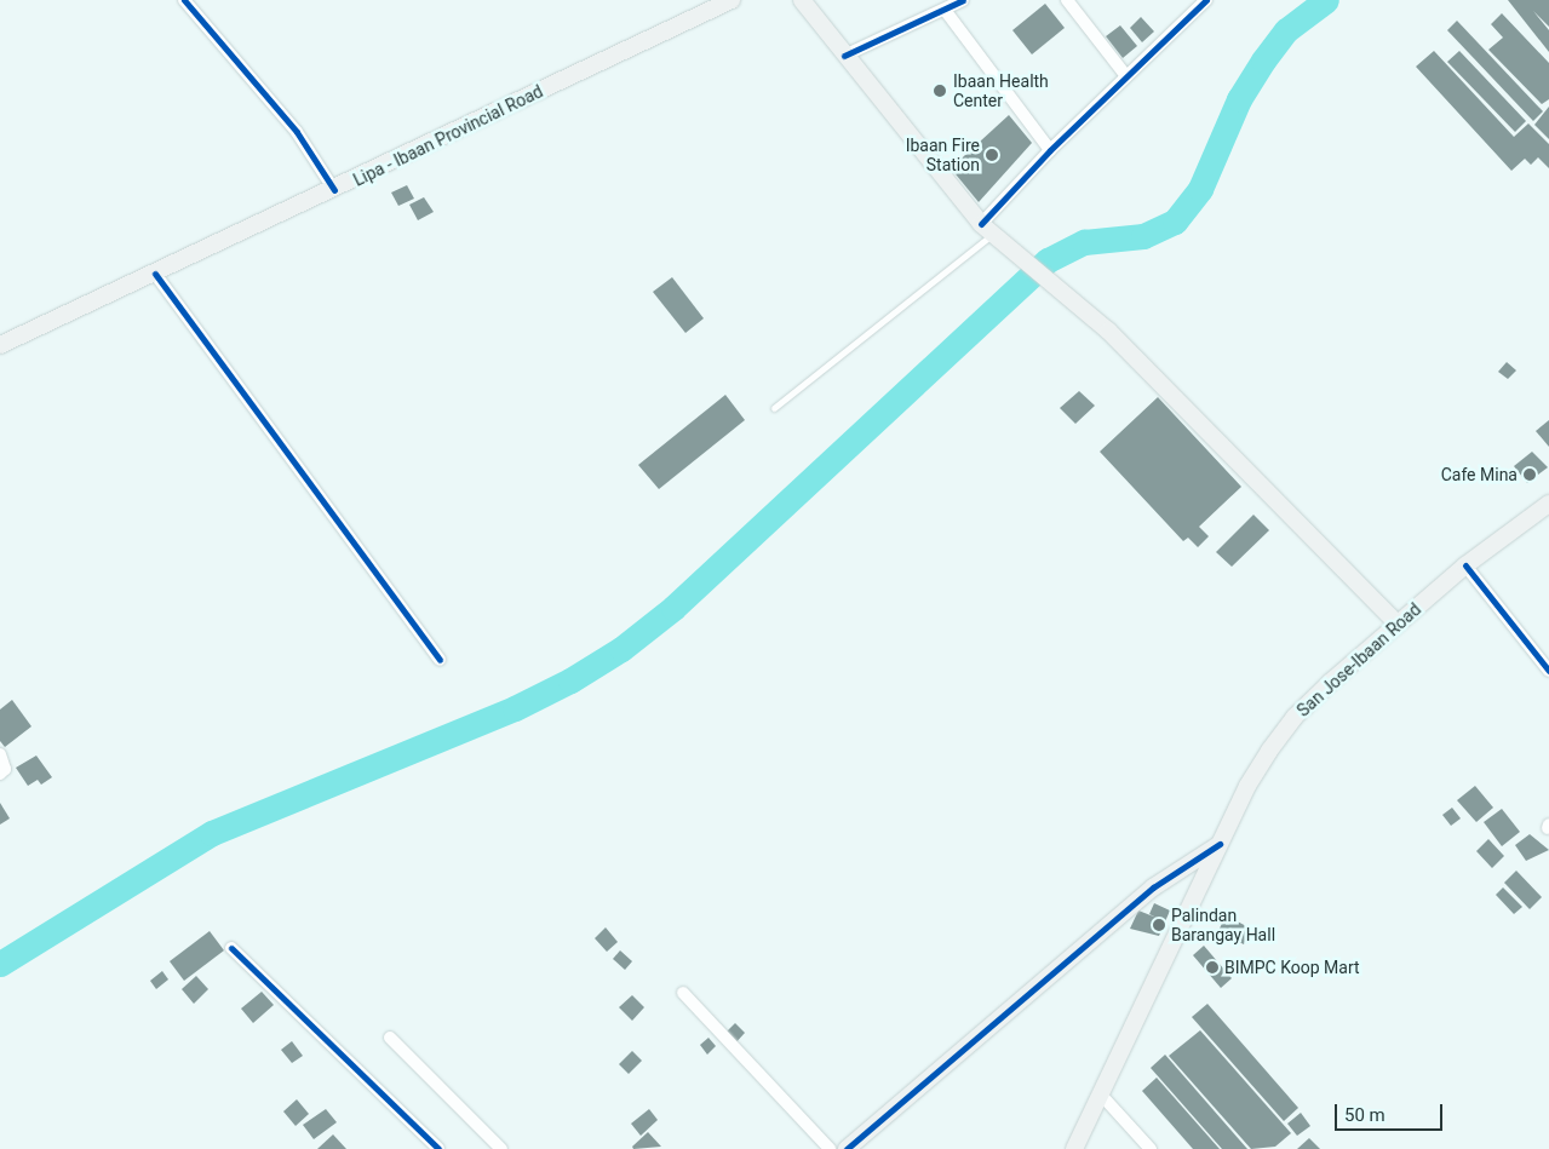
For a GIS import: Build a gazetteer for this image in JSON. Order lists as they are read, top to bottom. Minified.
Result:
{"streets":{"main road":["Lipa - Ibaan Provincial Road","San Jose-Ibaan Road"]},"places":["Ibaan Health Center","Ibaan Fire Station","Cafe Mina","Palindan Barangay Hall","BIMPC Koop Mart"],"scale_bar":"50 m"}
